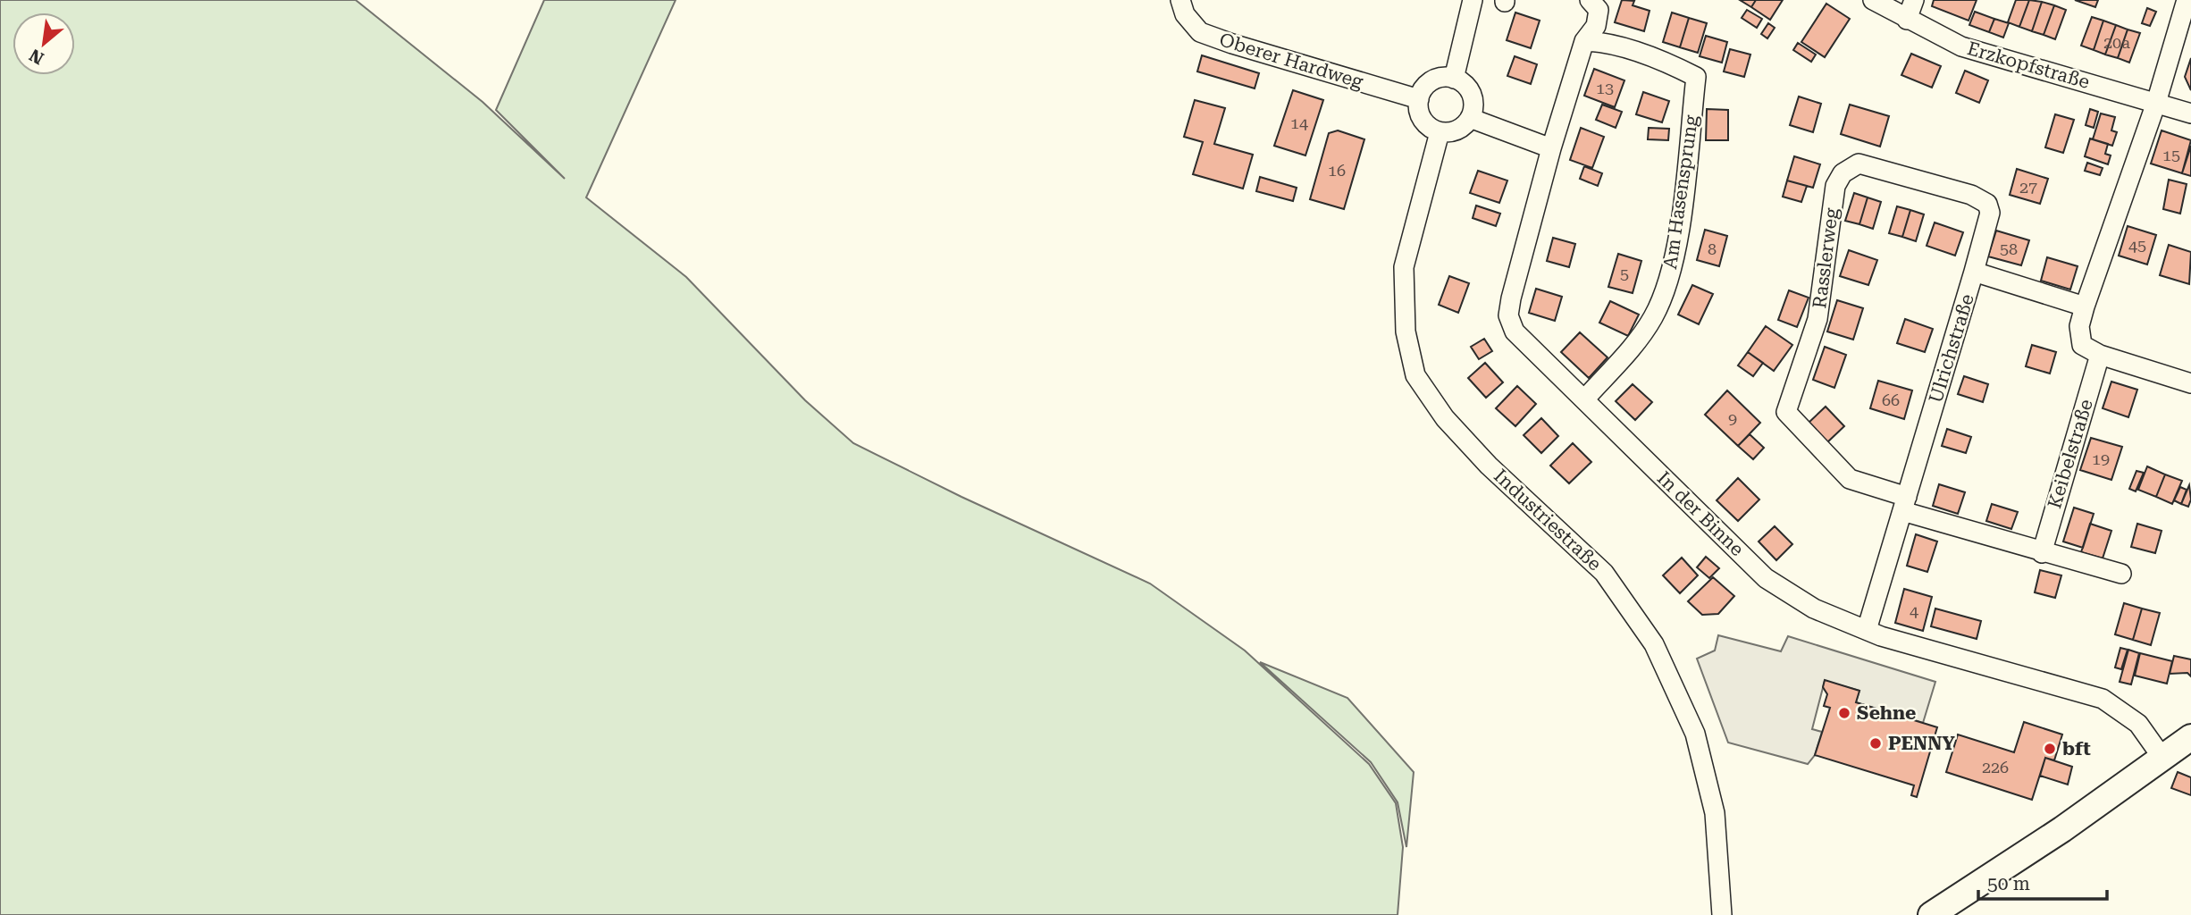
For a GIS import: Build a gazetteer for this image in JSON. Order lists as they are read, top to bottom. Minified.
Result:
{"streets":{"street":["Oberer Hardweg","Erzkopfstraße","Am Hasensprung","Rasslerweg","Ulrichstraße","Keibelstraße","In der Binne","Industriestraße"]},"crossings":[["Oberer Hardweg","Industriestraße"],["Am Hasensprung","In der Binne"],["Rasslerweg","Ulrichstraße"],["Ulrichstraße","In der Binne"]],"places":["Sehne","PENNY","bft"],"house_numbers":["20a","13","14","15","16","27","45","8","58","5","66","9","19","4","226"],"scale_bar":"50 m","north":"bottom left"}
